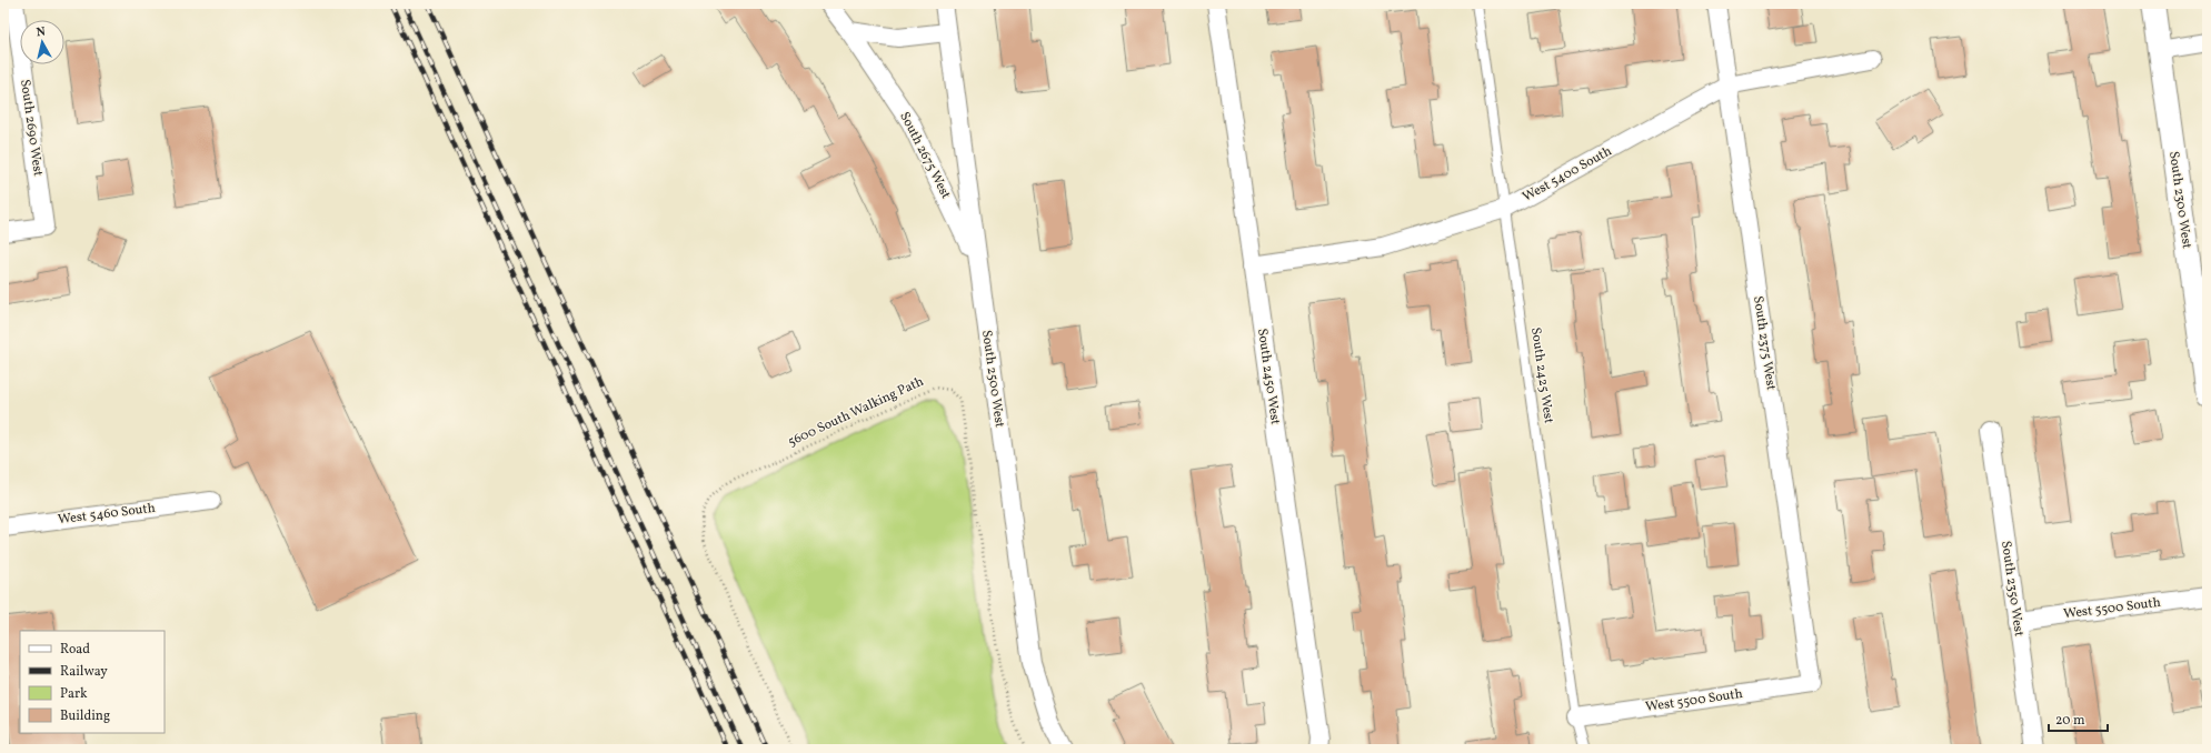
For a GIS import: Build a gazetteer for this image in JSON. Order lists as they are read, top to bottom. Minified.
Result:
{"streets":{"street":["South 2690 West","South 2675 West","West 5400 South","South 2300 West","South 2375 West","South 2450 West","South 2500 West","West 5460 South","South 2350 West","West 5500 South"],"lane":["South 2425 West"],"path":["5600 South Walking Path"]},"crossings":[["South 2675 West","South 2500 West"],["West 5400 South","South 2375 West"],["West 5400 South","South 2425 West"],["West 5400 South","South 2450 West"],["South 2375 West","West 5500 South"],["South 2425 West","West 5500 South"],["South 2350 West","West 5500 South"]],"legend":["Road","Railway","Park","Building"],"scale_bar":"20 m","north":"top"}
